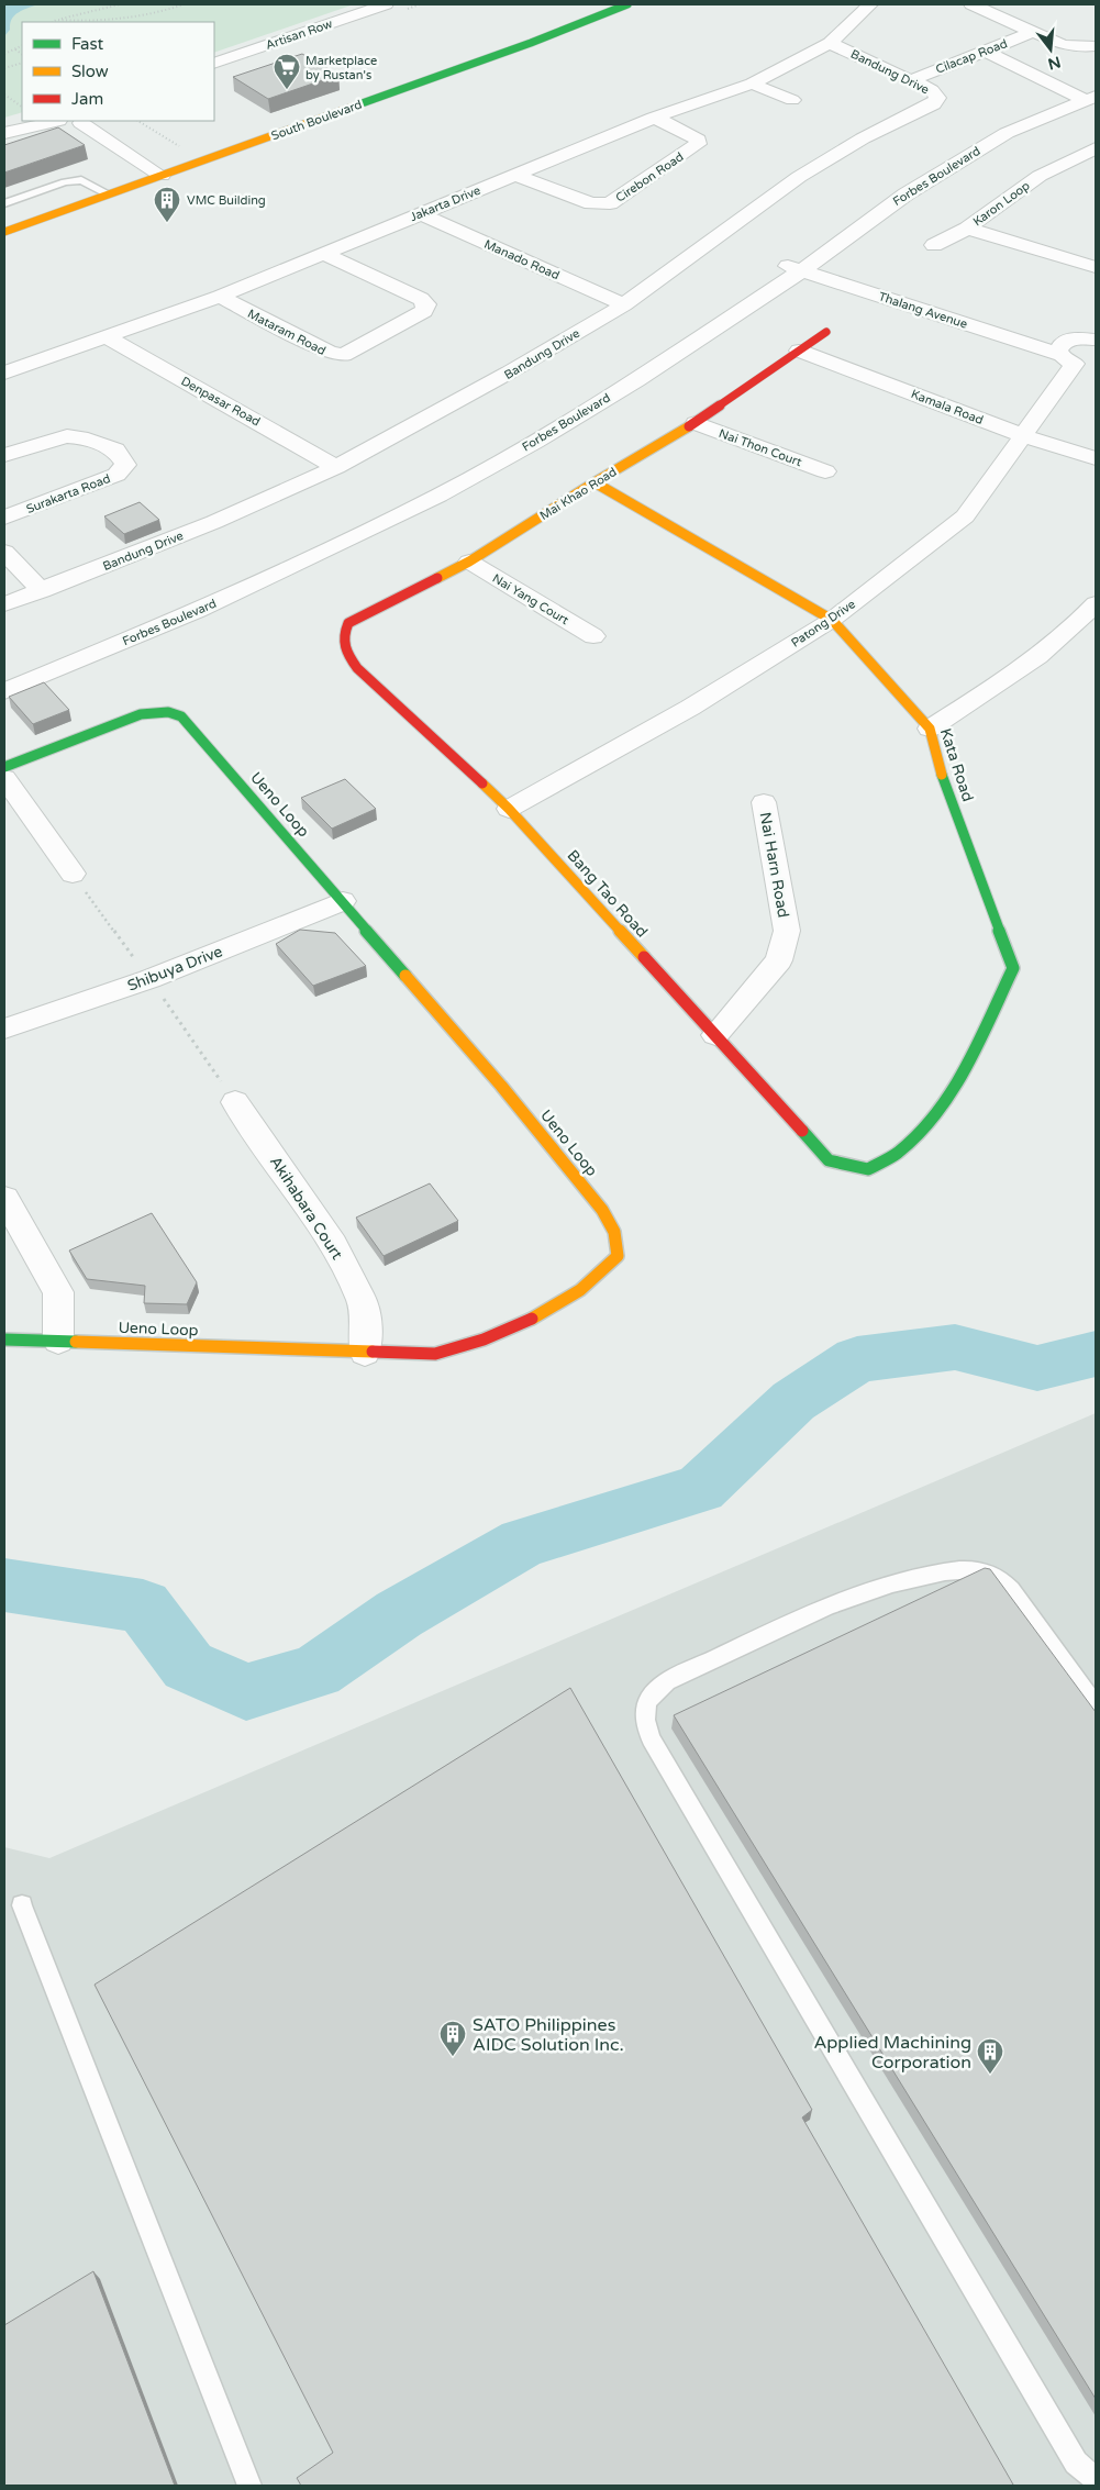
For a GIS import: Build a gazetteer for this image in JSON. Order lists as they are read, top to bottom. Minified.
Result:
{"streets":{"street":["Artisan Row","Cilacap Road","Bandung Drive","South Boulevard","Forbes Boulevard","Cirebon Road","Jakarta Drive","Karon Loop","Manado Road","Thalang Avenue","Mataram Road","Denpasar Road","Kamala Road","Nai Thon Court","Surakarta Road","Mai Khao Road","Nai Yang Court","Patong Drive","Kata Road","Ueno Loop","Nai Harn Road","Bang Tao Road","Shibuya Drive","Akihabara Court"]},"crossings":[["Cilacap Road","Bandung Drive"],["Bandung Drive","Jakarta Drive"],["Bandung Drive","Manado Road"],["Bandung Drive","Denpasar Road"],["Forbes Boulevard","Thalang Avenue"],["Cirebon Road","Jakarta Drive"],["Jakarta Drive","Manado Road"],["Jakarta Drive","Mataram Road"],["Jakarta Drive","Denpasar Road"],["Thalang Avenue","Patong Drive"],["Kamala Road","Mai Khao Road"],["Kamala Road","Patong Drive"],["Nai Thon Court","Mai Khao Road"],["Mai Khao Road","Nai Yang Court"],["Mai Khao Road","Kata Road"],["Mai Khao Road","Bang Tao Road"],["Patong Drive","Kata Road"],["Patong Drive","Bang Tao Road"],["Kata Road","Bang Tao Road"],["Ueno Loop","Shibuya Drive"],["Ueno Loop","Akihabara Court"],["Nai Harn Road","Bang Tao Road"]],"places":{"supermarket":["Marketplace by Rustan's"],"building":["VMC Building","SATO Philippines AIDC Solution Inc.","Applied Machining Corporation"]},"legend":["Fast","Slow","Jam"],"north":"bottom"}
